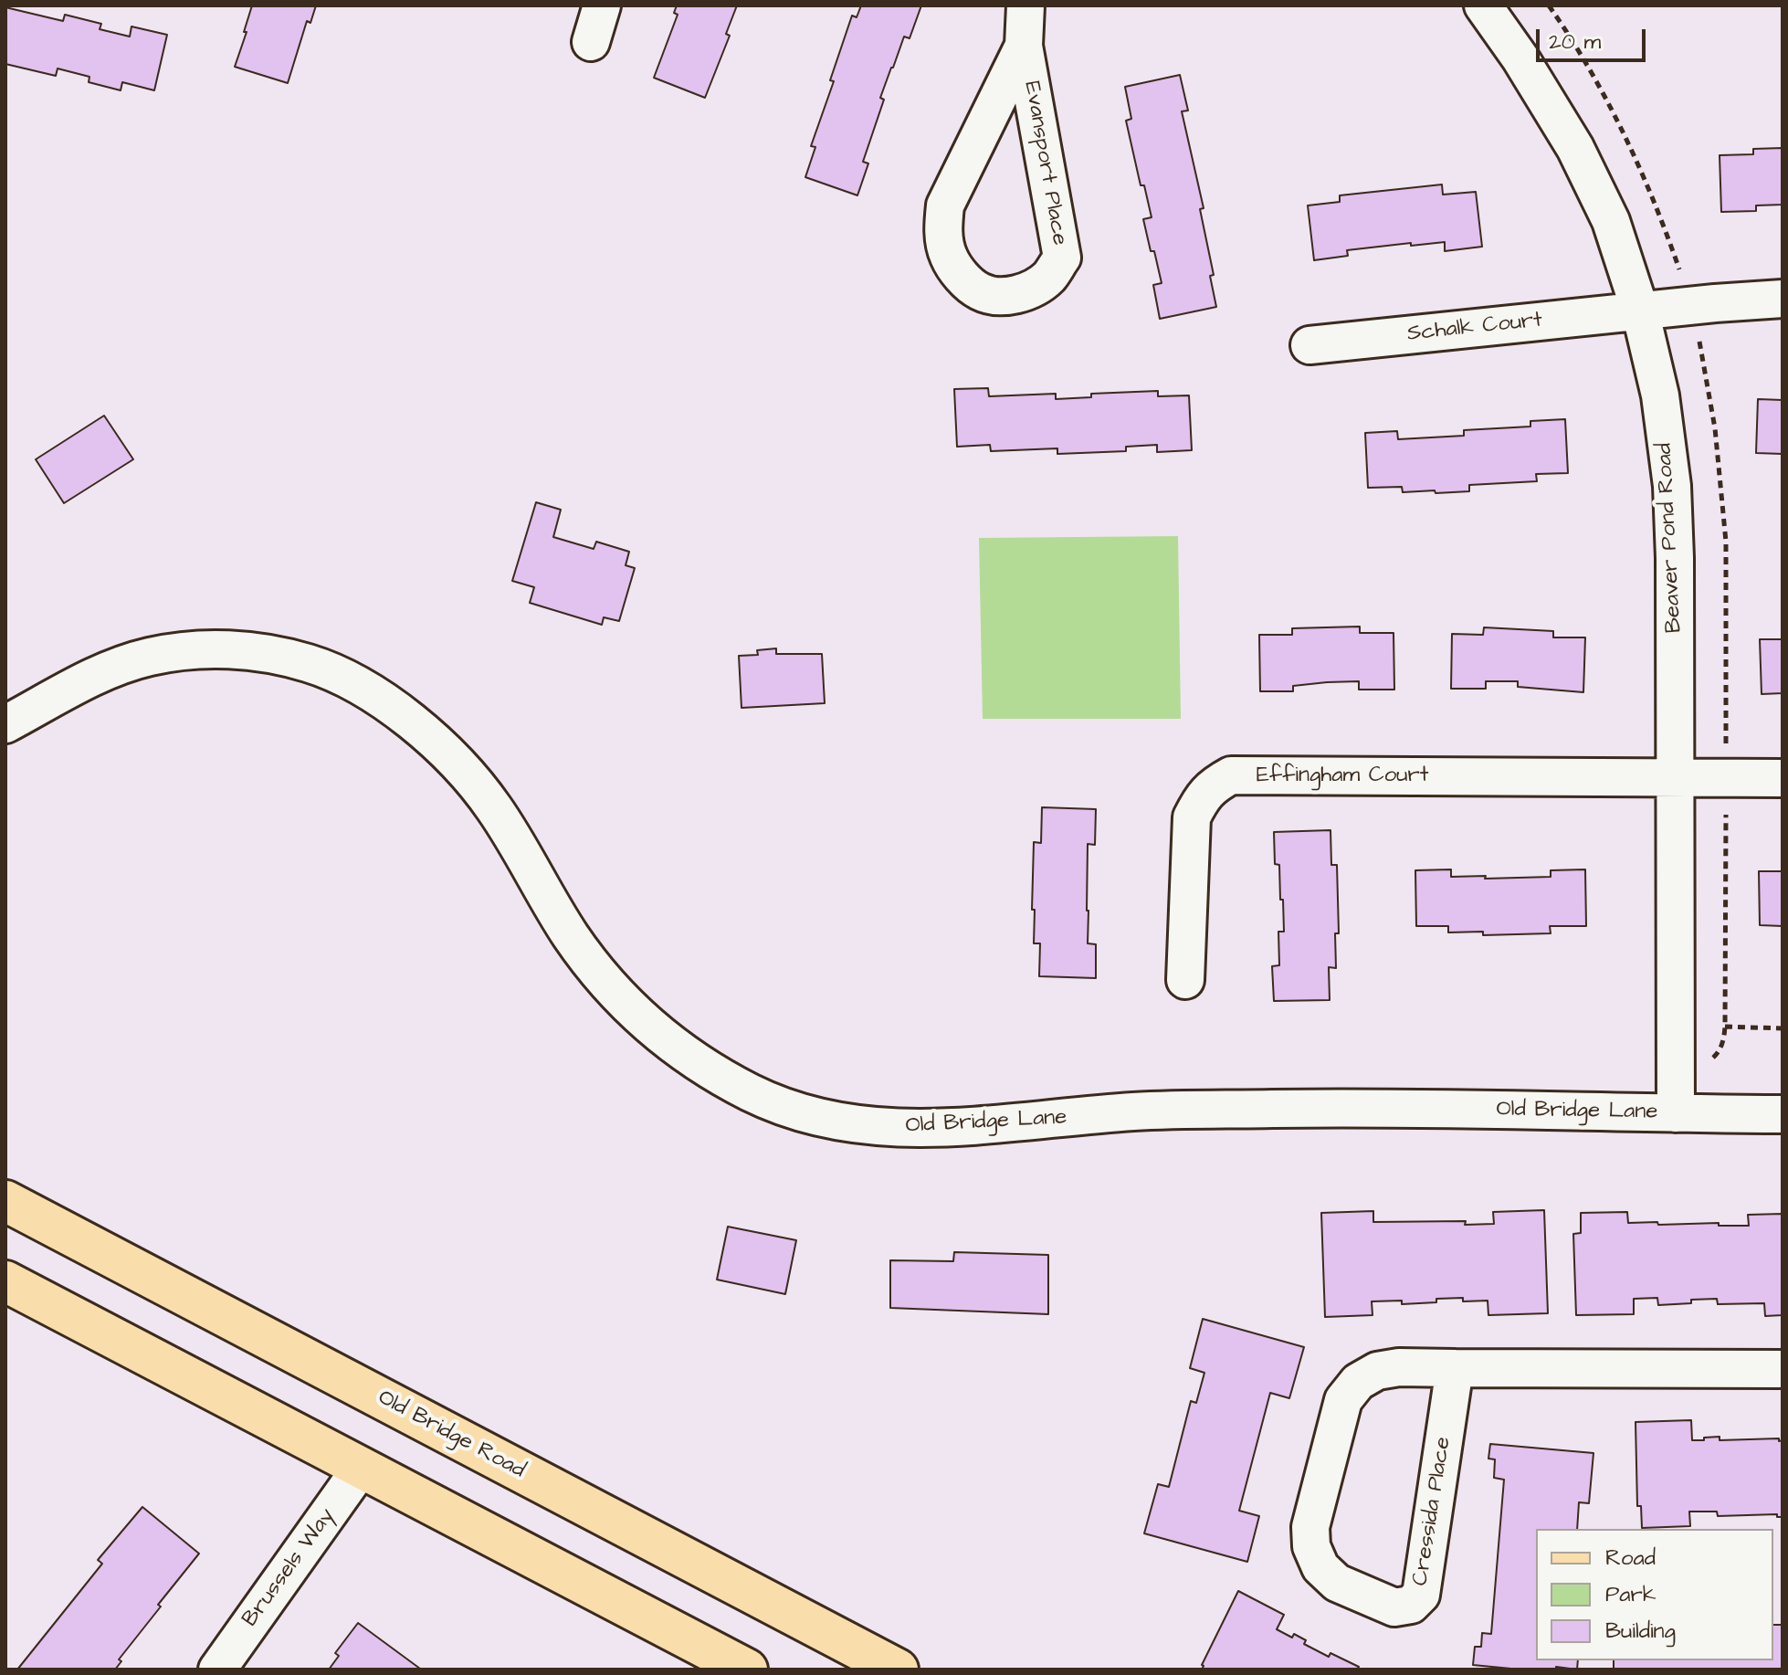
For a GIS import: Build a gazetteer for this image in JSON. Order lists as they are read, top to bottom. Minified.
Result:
{"streets":{"main road":["Old Bridge Road"],"street":["Evansport Place","Schalk Court","Beaver Pond Road","Effingham Court","Old Bridge Lane","Cressida Place","Brussels Way"]},"crossings":[["Schalk Court","Beaver Pond Road"],["Beaver Pond Road","Effingham Court"],["Beaver Pond Road","Old Bridge Lane"]],"legend":["Road","Park","Building"],"scale_bar":"20 m"}
